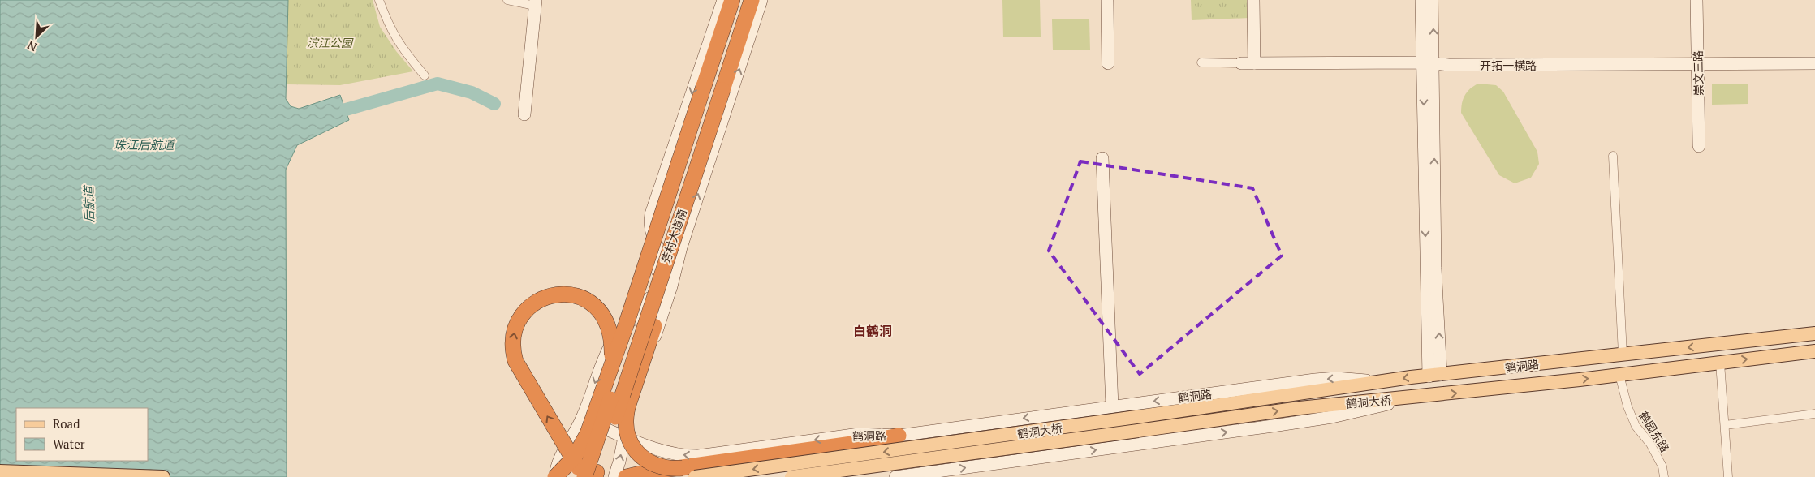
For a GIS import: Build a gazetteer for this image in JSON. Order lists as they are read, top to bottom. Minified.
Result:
{"streets":{"highway":["芳村大道南"],"main road":["鹤洞路","鹤洞大桥"],"street":["开拓一横路","崇文三路","鹤园东路"]},"crossings":[["开拓一横路","崇文三路"],["芳村大道南","鹤洞路"],["鹤洞路","鹤洞大桥"],["鹤洞路","鹤园东路"]],"districts":["白鹤洞"],"water":["珠江后航道","后航道"],"parks":["滨江公园"],"legend":["Road","Water"],"north":"bottom left"}
